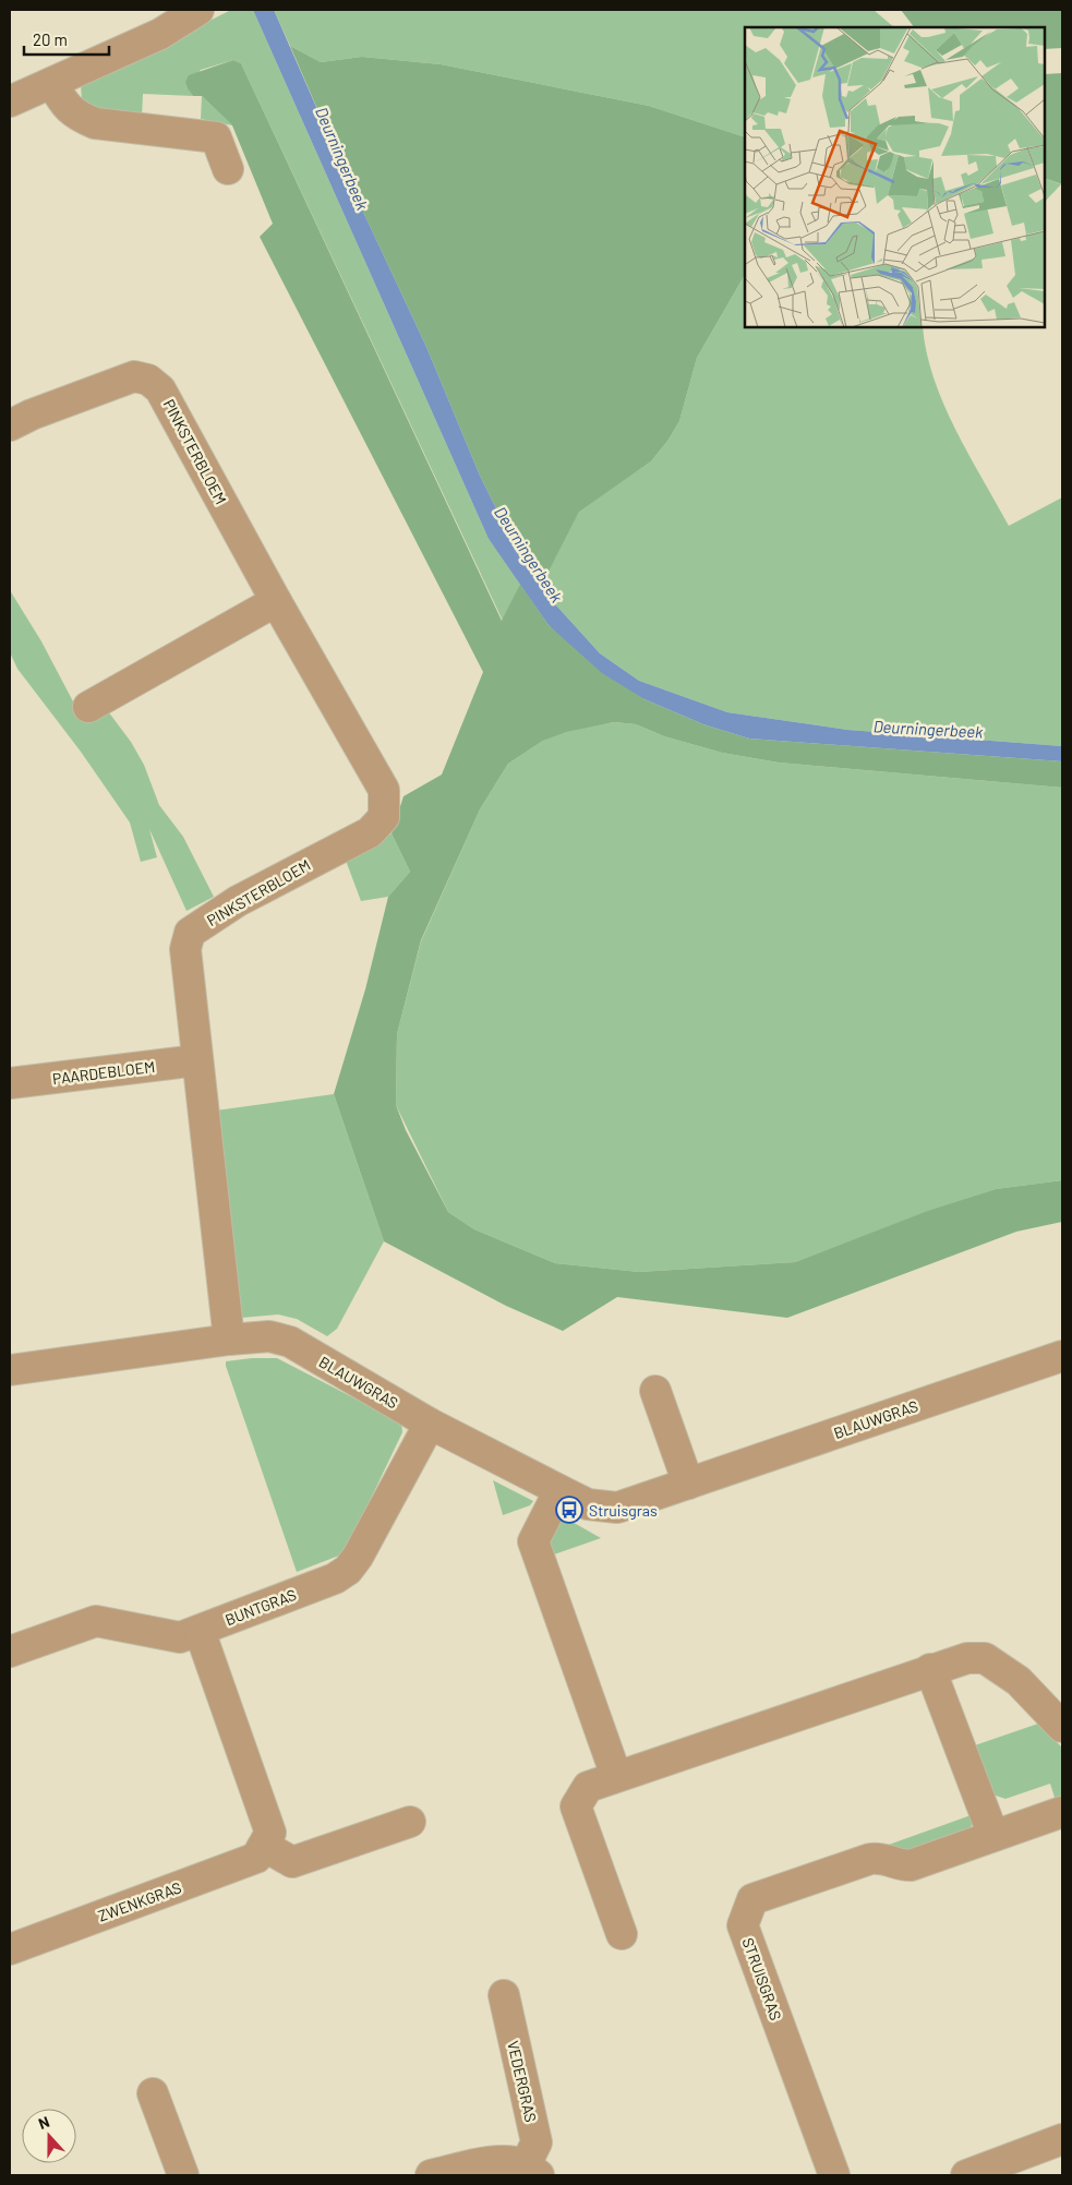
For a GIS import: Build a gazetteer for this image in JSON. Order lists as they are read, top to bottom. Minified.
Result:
{"streets":{"street":["PINKSTERBLOEM","PAARDEBLOEM","BLAUWGRAS","BUNTGRAS","ZWENKGRAS","STRUISGRAS","VEDERGRAS"]},"crossings":[["PINKSTERBLOEM","PAARDEBLOEM"],["PINKSTERBLOEM","BLAUWGRAS"],["BLAUWGRAS","BUNTGRAS"]],"water":["Deurningerbeek"],"places":{"bus stop":["Struisgras"]},"scale_bar":"20 m","north":"top"}
